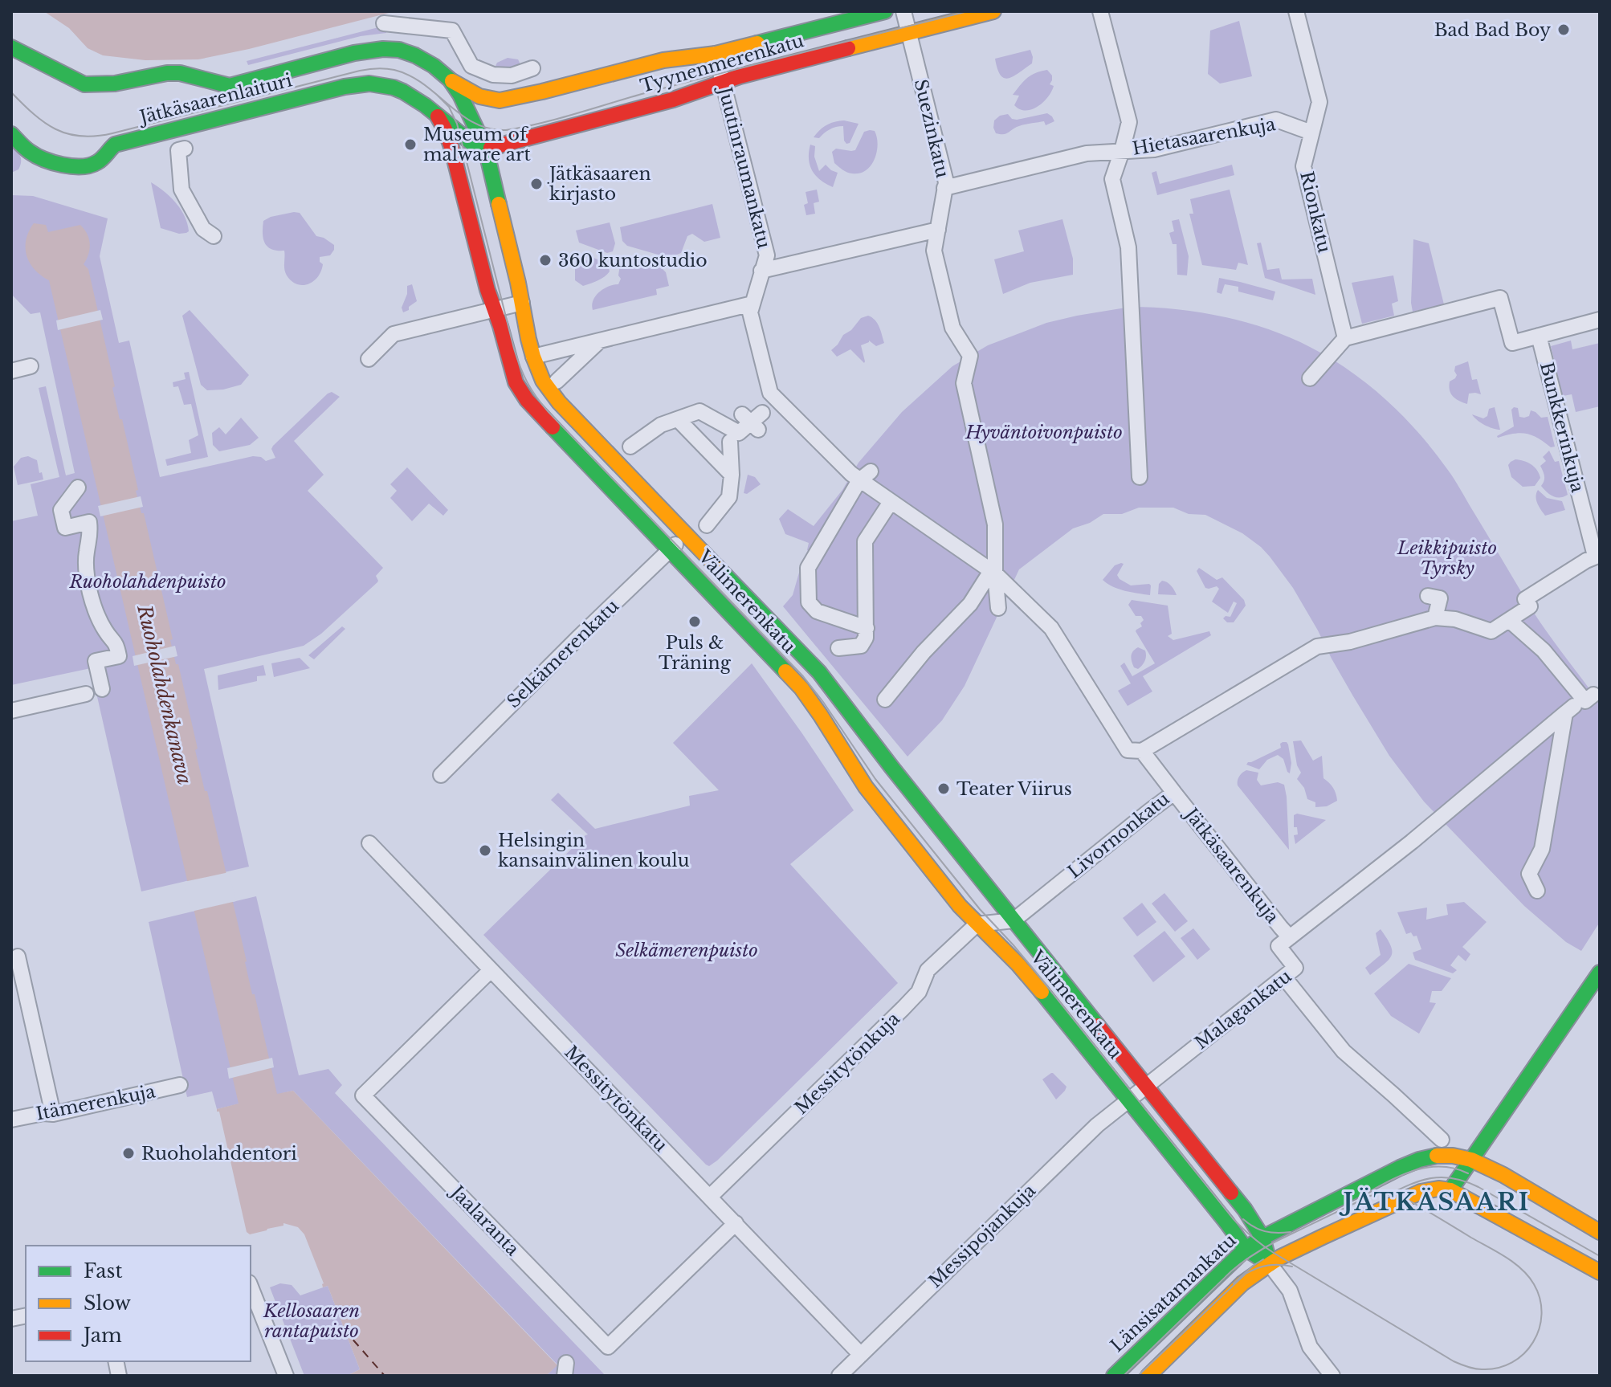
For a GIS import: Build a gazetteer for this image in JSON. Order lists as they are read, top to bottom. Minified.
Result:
{"streets":{"street":["Tyynenmerenkatu","Jätkäsaarenlaituri","Suezinkatu","Hietasaarenkuja","Juutinraumankatu","Rionkatu","Bunkkerinkuja","Välimerenkatu","Selkämerenkatu","Livornonkatu","Jätkäsaarenkuja","Malagankatu","Messitytönkuja","Messitytönkatu","Itämerenkuja","Jaalaranta","Messipojankuja","Länsisatamankatu"]},"crossings":[["Tyynenmerenkatu","Jätkäsaarenlaituri"],["Tyynenmerenkatu","Suezinkatu"],["Tyynenmerenkatu","Juutinraumankatu"],["Tyynenmerenkatu","Välimerenkatu"],["Jätkäsaarenlaituri","Välimerenkatu"],["Suezinkatu","Hietasaarenkuja"],["Suezinkatu","Juutinraumankatu"],["Hietasaarenkuja","Rionkatu"],["Juutinraumankatu","Livornonkatu"],["Välimerenkatu","Selkämerenkatu"],["Välimerenkatu","Livornonkatu"],["Välimerenkatu","Malagankatu"],["Välimerenkatu","Messitytönkuja"],["Välimerenkatu","Messipojankuja"],["Välimerenkatu","Länsisatamankatu"],["Livornonkatu","Jätkäsaarenkuja"],["Jätkäsaarenkuja","Malagankatu"],["Malagankatu","Messipojankuja"],["Messitytönkuja","Messitytönkatu"],["Messitytönkatu","Jaalaranta"],["Messitytönkatu","Messipojankuja"]],"districts":["JÄTKÄSAARI"],"water":["Ruoholahdenkanava"],"parks":["Hyväntoivonpuisto","Leikkipuisto Tyrsky","Ruoholahdenpuisto","Selkämerenpuisto","Kellosaaren rantapuisto"],"places":["Bad Bad Boy","Museum of malware art","Jätkäsaaren kirjasto","360 kuntostudio","Puls & Träning","Teater Viirus","Helsingin kansainvälinen koulu","Ruoholahdentori"],"legend":["Fast","Slow","Jam"]}
